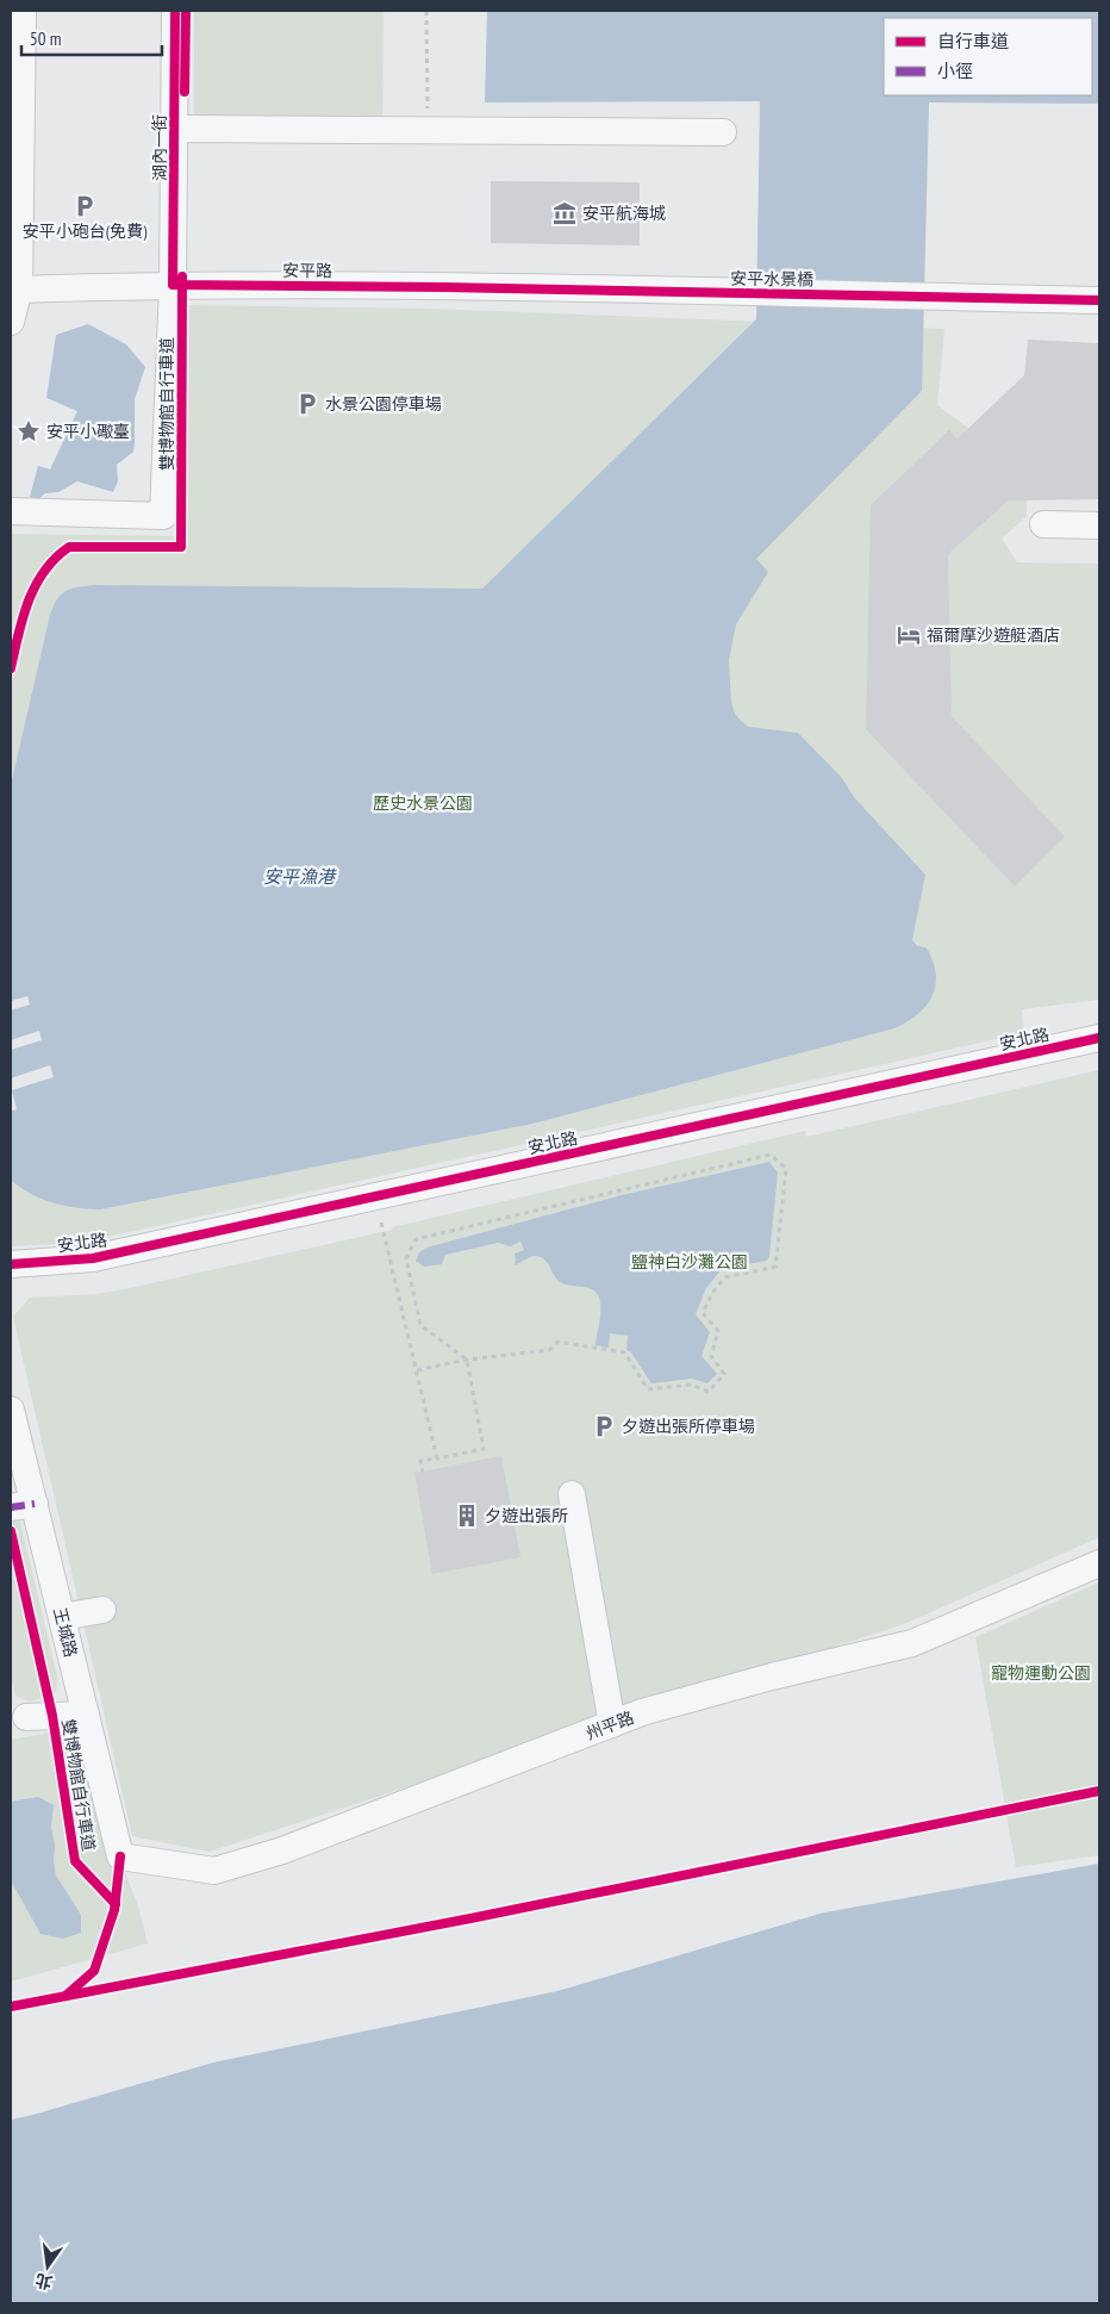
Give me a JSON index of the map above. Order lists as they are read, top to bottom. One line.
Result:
{"streets":{"street":["湖內一街","安平路","安平水景橋","安北路","王城路","州平路"],"cycle path":["雙博物館自行車道"]},"crossings":[["湖內一街","安平路"],["安平路","安平水景橋"],["王城路","州平路"]],"water":["安平漁港"],"parks":["歷史水景公園","鹽神白沙灘公園","寵物運動公園"],"places":{"parking":["安平小砲台(免費)","水景公園停車場","夕遊出張所停車場"],"museum":["安平航海城"],"place":["安平小礮臺"],"hotel":["福爾摩沙遊艇酒店"],"building":["夕遊出張所"]},"legend":["自行車道","小徑"],"scale_bar":"50 m","north":"bottom"}
